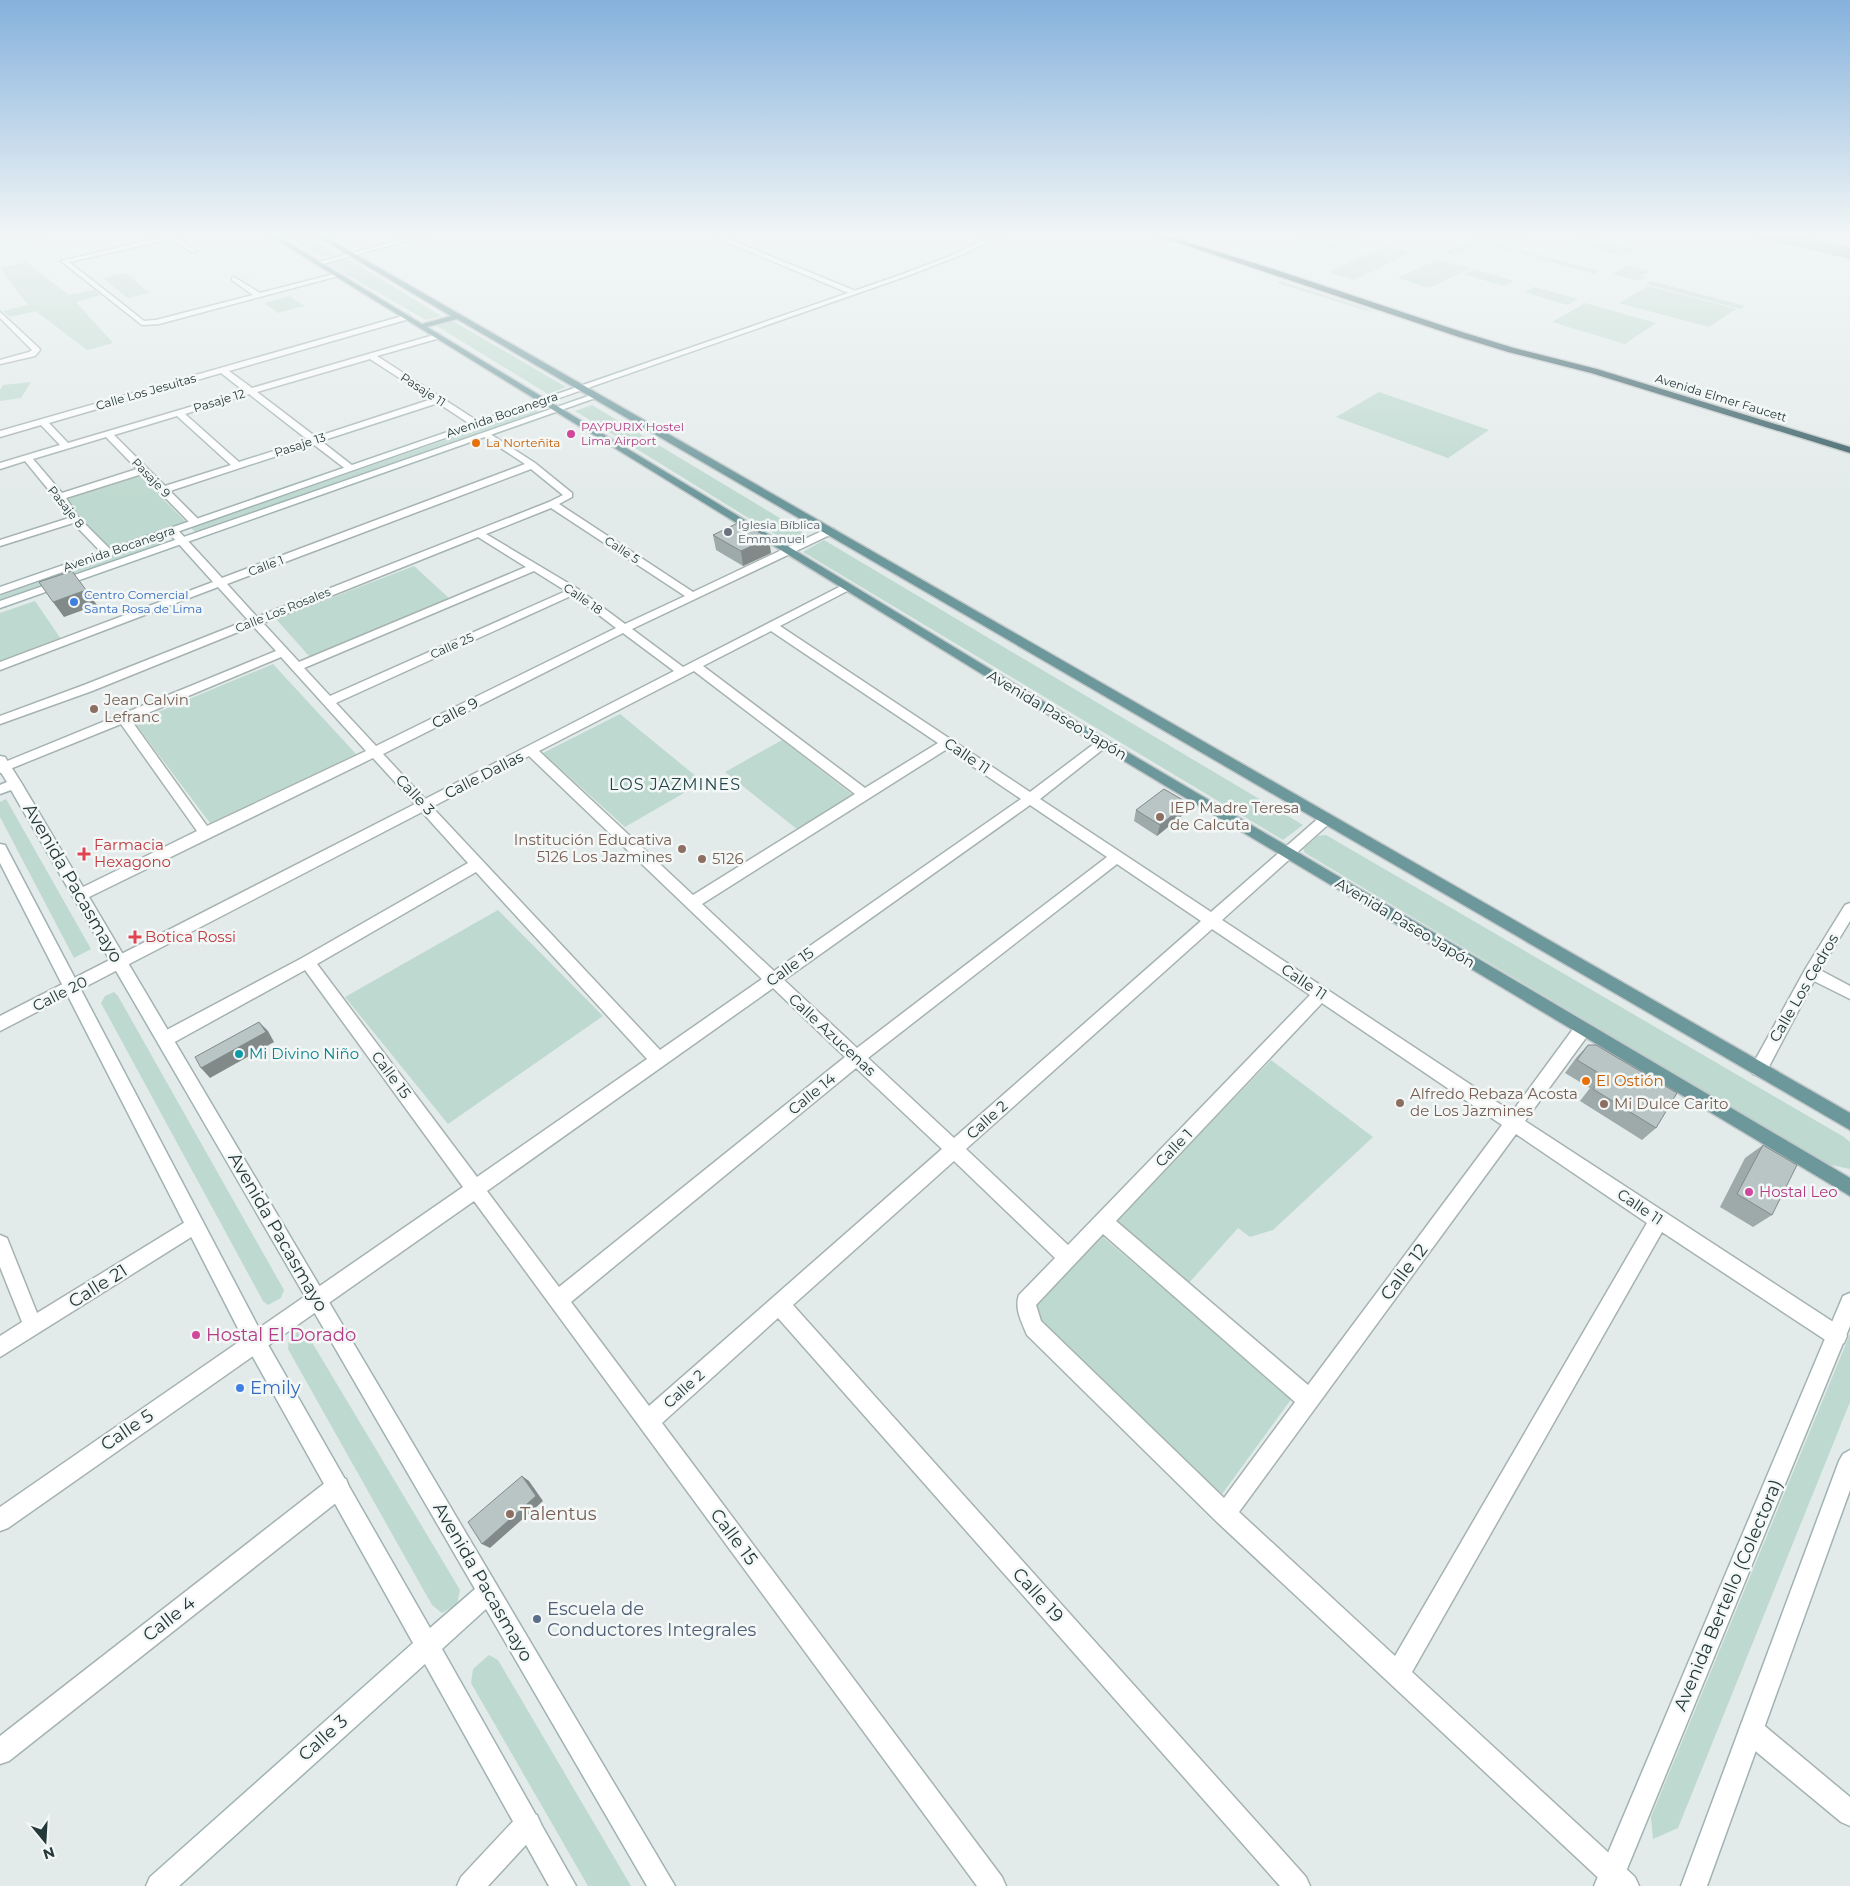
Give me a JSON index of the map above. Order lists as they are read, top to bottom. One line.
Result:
{"streets":{"highway":["Avenida Elmer Faucett"],"main road":["Avenida Paseo Japón"],"street":["Pasaje 11","Calle Los Jesuitas","Pasaje 12","Avenida Bocanegra","Pasaje 13","Pasaje 9","Pasaje 8","Calle 5","Calle 1","Calle 18","Calle Los Rosales","Calle 25","Calle 9","Calle 11","Calle Dallas","Calle 3","Avenida Pacasmayo","Calle 15","Calle Los Cedros","Calle 20","Calle Azucenas","Calle 14","Calle 2","Calle 12","Calle 21","Calle 19","Avenida Bertello (Colectora)","Calle 4"]},"crossings":[["Pasaje 11","Pasaje 12"],["Pasaje 11","Avenida Bocanegra"],["Pasaje 11","Pasaje 13"],["Pasaje 12","Pasaje 9"],["Pasaje 12","Pasaje 8"],["Pasaje 12","Avenida Paseo Japón"],["Avenida Bocanegra","Pasaje 9"],["Avenida Bocanegra","Pasaje 8"],["Avenida Bocanegra","Avenida Paseo Japón"],["Avenida Bocanegra","Calle 3"],["Pasaje 13","Pasaje 9"],["Calle 5","Calle Los Rosales"],["Calle 5","Calle 9"],["Calle 5","Calle 15"],["Calle 1","Calle Los Rosales"],["Calle 1","Calle 11"],["Calle 1","Calle 3"],["Calle 1","Calle Azucenas"],["Calle 1","Calle 12"],["Calle 18","Calle Los Rosales"],["Calle 18","Calle 25"],["Calle 18","Calle 9"],["Calle 18","Calle Dallas"],["Calle Los Rosales","Calle 3"],["Calle 25","Calle 3"],["Calle 9","Avenida Paseo Japón"],["Calle 9","Calle 3"],["Calle 9","Avenida Pacasmayo"],["Avenida Paseo Japón","Calle Dallas"],["Avenida Paseo Japón","Calle 15"],["Avenida Paseo Japón","Calle 2"],["Avenida Paseo Japón","Calle 12"],["Calle 11","Calle Dallas"],["Calle 11","Calle 15"],["Calle 11","Calle 14"],["Calle 11","Calle 2"],["Calle 11","Calle 12"],["Calle 11","Avenida Bertello (Colectora)"],["Calle Dallas","Calle 3"],["Calle Dallas","Avenida Pacasmayo"],["Calle Dallas","Calle 20"],["Calle Dallas","Calle Azucenas"],["Calle 3","Avenida Pacasmayo"],["Calle 3","Calle 15"],["Avenida Pacasmayo","Calle 15"],["Avenida Pacasmayo","Calle 20"],["Calle 15","Calle Azucenas"],["Calle 15","Calle 14"],["Calle 15","Calle 2"],["Calle Azucenas","Calle 14"],["Calle Azucenas","Calle 2"],["Calle 2","Calle 19"]],"districts":["LOS JAZMINES"],"places":{"other":["PAYPURIX Hostel Lima Airport","La Norteñita","Iglesia Bíblica Emmanuel","Centro Comercial Santa Rosa de Lima","Jean Calvin Lefranc","IEP Madre Teresa de Calcuta","Institución Educativa 5126 Los Jazmines","5126","Mi Divino Niño","El Ostión","Alfredo Rebaza Acosta de Los Jazmines","Mi Dulce Carito","Hostal Leo","Hostal El Dorado","Emily","Talentus","Escuela de Conductores Integrales"],"health":["Farmacia Hexagono","Botica Rossi"]},"north":"bottom"}
